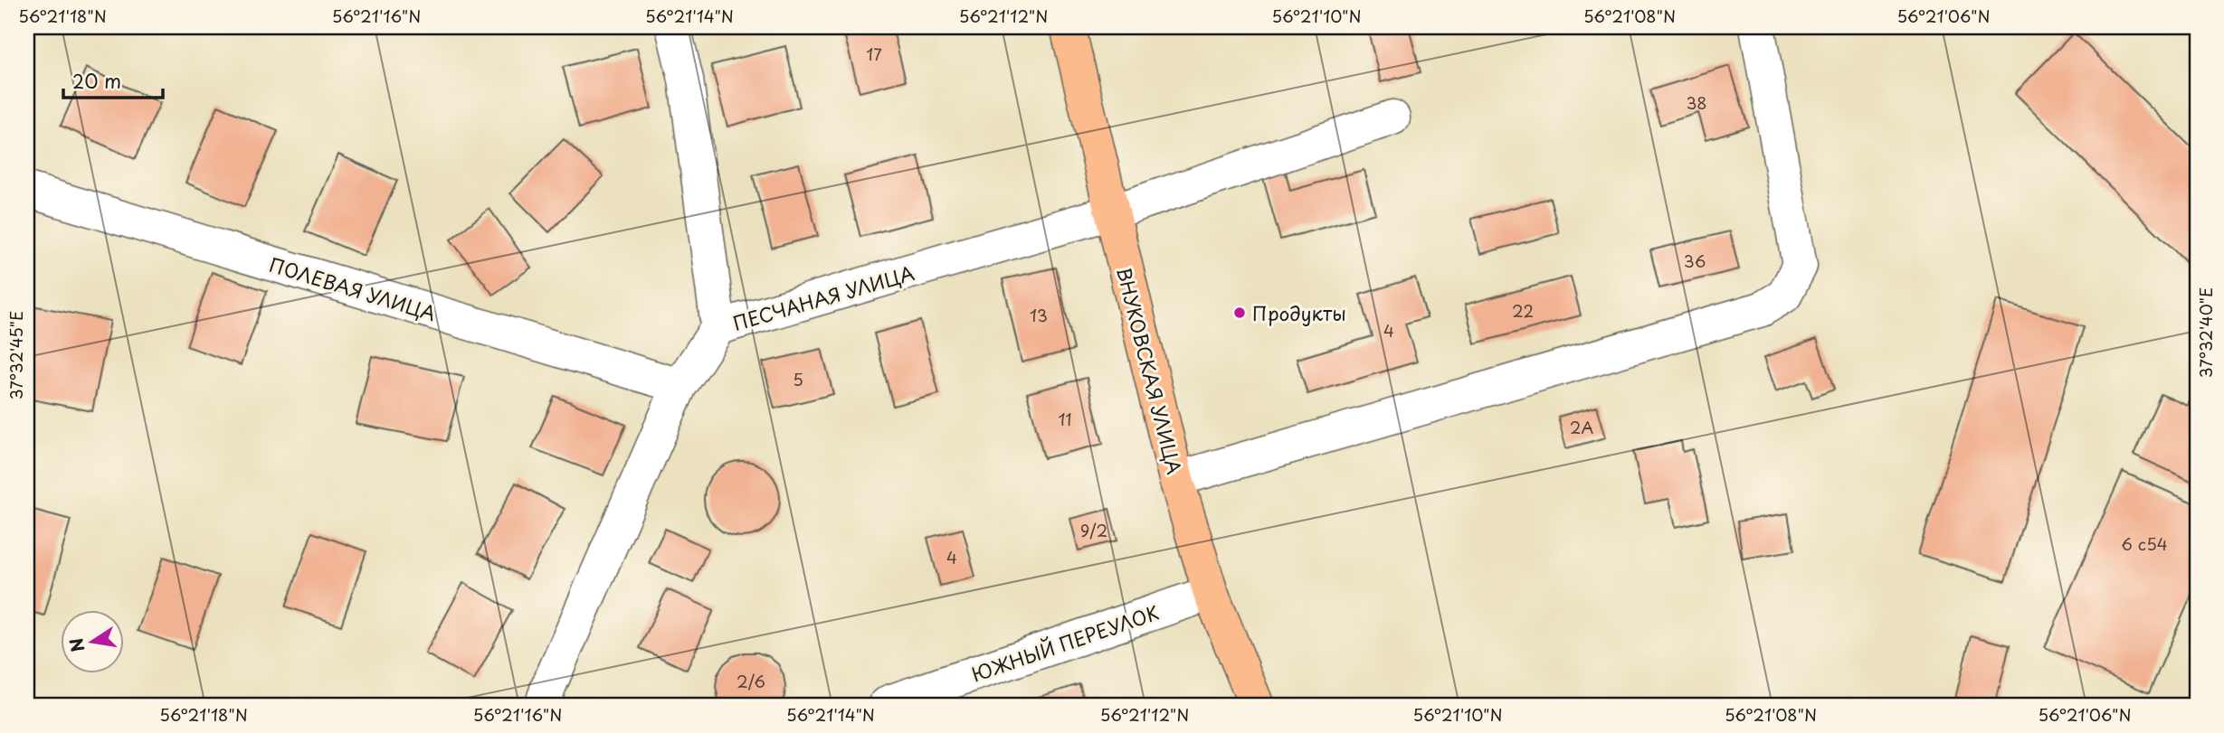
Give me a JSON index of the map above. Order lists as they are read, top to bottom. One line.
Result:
{"streets":{"main road":["ВНУКОВСКАЯ УЛИЦА"],"street":["ПОЛЕВАЯ УЛИЦА","ПЕСЧАНАЯ УЛИЦА","ЮЖНЫЙ ПЕРЕУЛОК"]},"crossings":[["ПОЛЕВАЯ УЛИЦА","ПЕСЧАНАЯ УЛИЦА"],["ПЕСЧАНАЯ УЛИЦА","ВНУКОВСКАЯ УЛИЦА"],["ВНУКОВСКАЯ УЛИЦА","ЮЖНЫЙ ПЕРЕУЛОК"]],"places":["Продукты"],"house_numbers":["17","38","36","22","13","4","5","11","2А","9/2","6 с54","4","2/6"],"scale_bar":"20 m","north":"left","coordinates":["56°21'18\"N","56°21'16\"N","56°21'14\"N","56°21'12\"N","56°21'10\"N","56°21'08\"N","56°21'06\"N","37°32'40\"E","37°32'45\"E"]}
